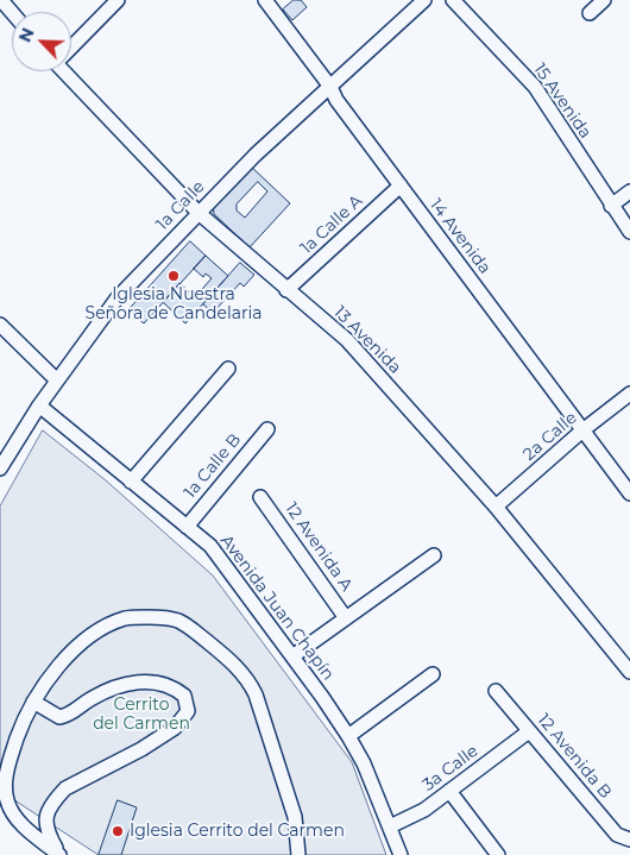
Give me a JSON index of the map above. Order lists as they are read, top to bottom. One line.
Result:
{"streets":{"street":["15 Avenida","1a Calle","1a Calle A","14 Avenida","13 Avenida","2a Calle","1a Calle B","12 Avenida A","Avenida Juan Chapín","12 Avenida B","3a Calle"]},"crossings":[["1a Calle","14 Avenida"],["1a Calle","13 Avenida"],["1a Calle","Avenida Juan Chapín"],["1a Calle A","14 Avenida"],["1a Calle A","13 Avenida"],["14 Avenida","2a Calle"],["13 Avenida","2a Calle"],["1a Calle B","Avenida Juan Chapín"],["Avenida Juan Chapín","3a Calle"],["12 Avenida B","3a Calle"]],"parks":["Cerrito del Carmen"],"places":["Iglesia Nuestra Señora de Candelaria","Iglesia Cerrito del Carmen"],"north":"top left"}
